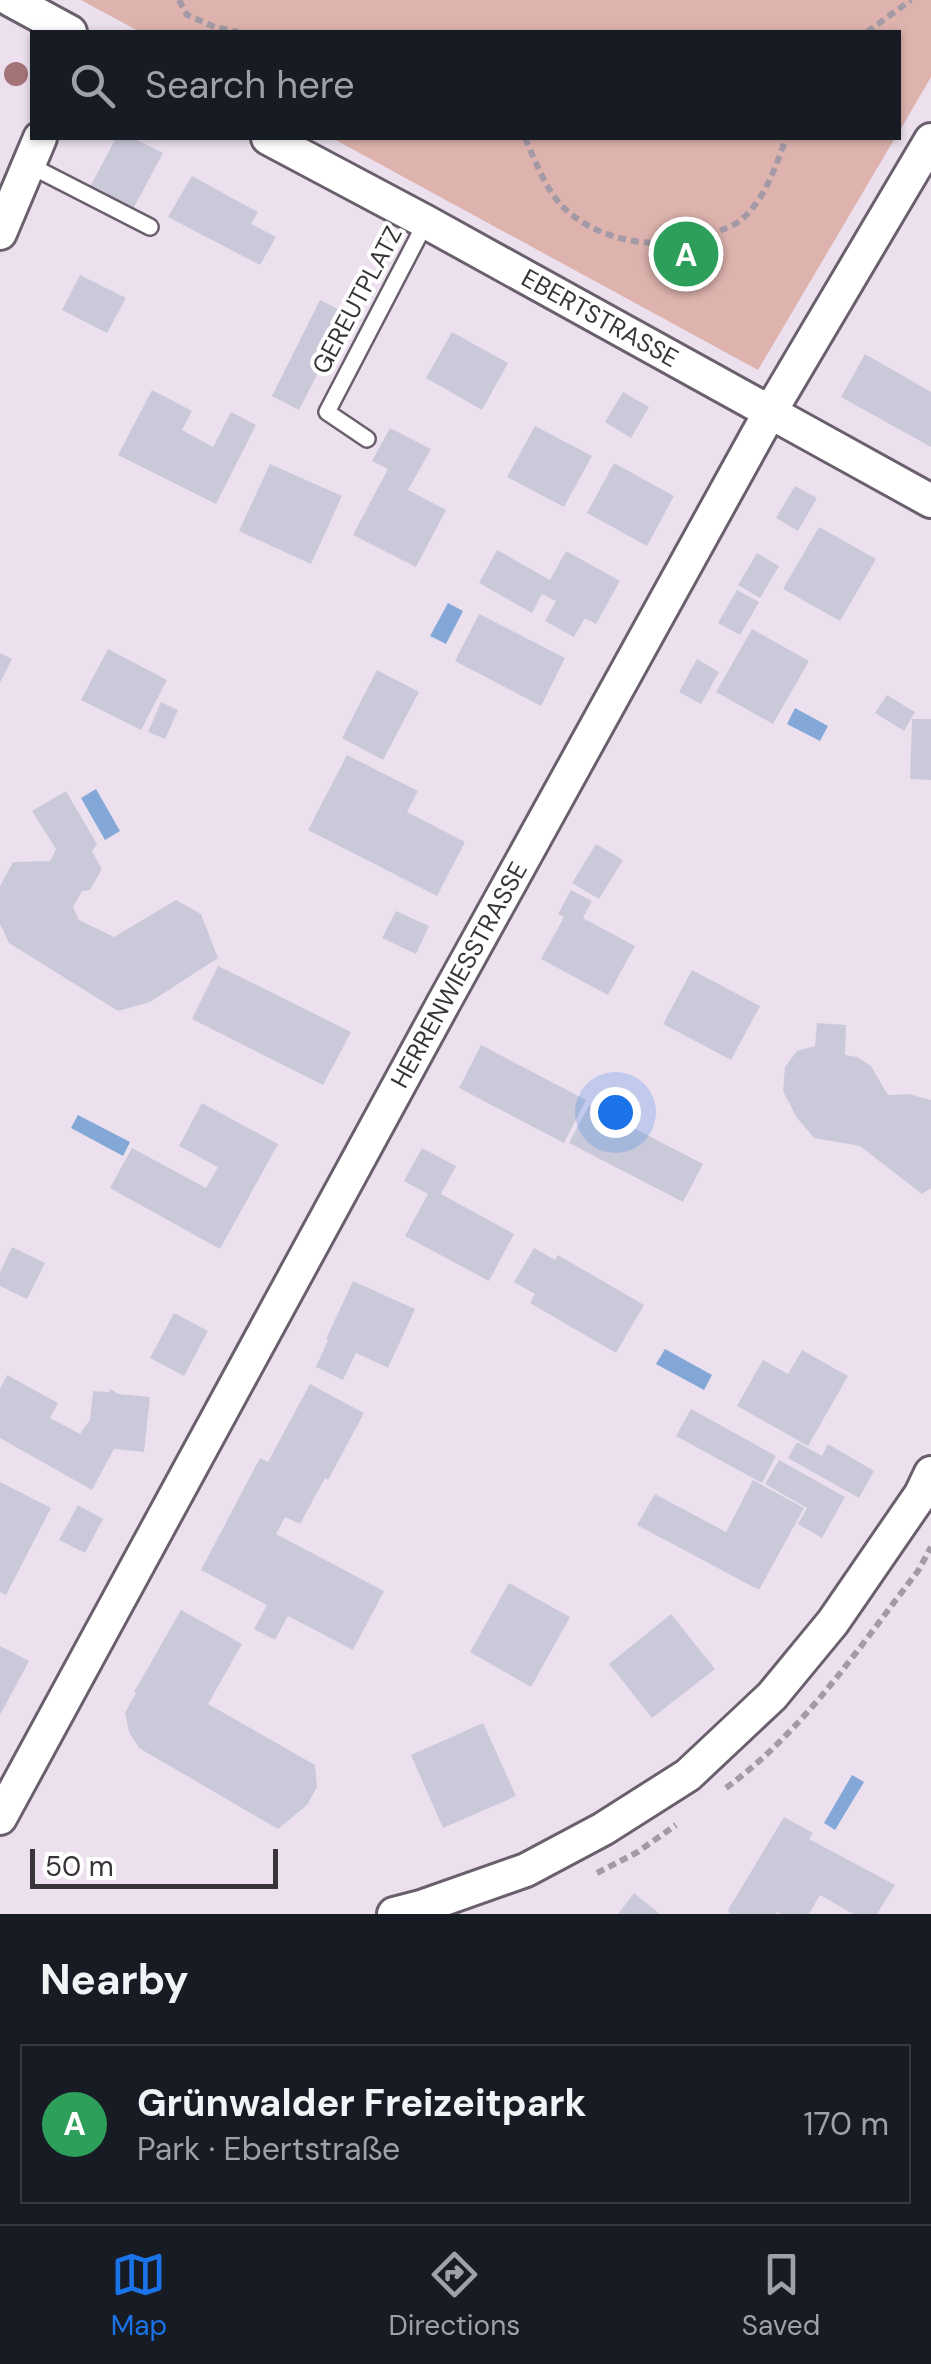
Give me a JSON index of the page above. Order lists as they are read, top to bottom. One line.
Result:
{"streets":{"street":["EBERTSTRASSE","HERRENWIESSTRASSE"],"lane":["GEREUTPLATZ"]},"crossings":[["GEREUTPLATZ","EBERTSTRASSE"],["EBERTSTRASSE","HERRENWIESSTRASSE"]],"scale_bar":"50 m","page":{"search":"Search here","pins":"A","scale":"50 m","heading":"Nearby","list":[{"mark":"A","name":"Grünwalder Freizeitpark","note":"Park · Ebertstraße","value":"170 m"}],"nav":["Map","Directions","Saved"]}}
